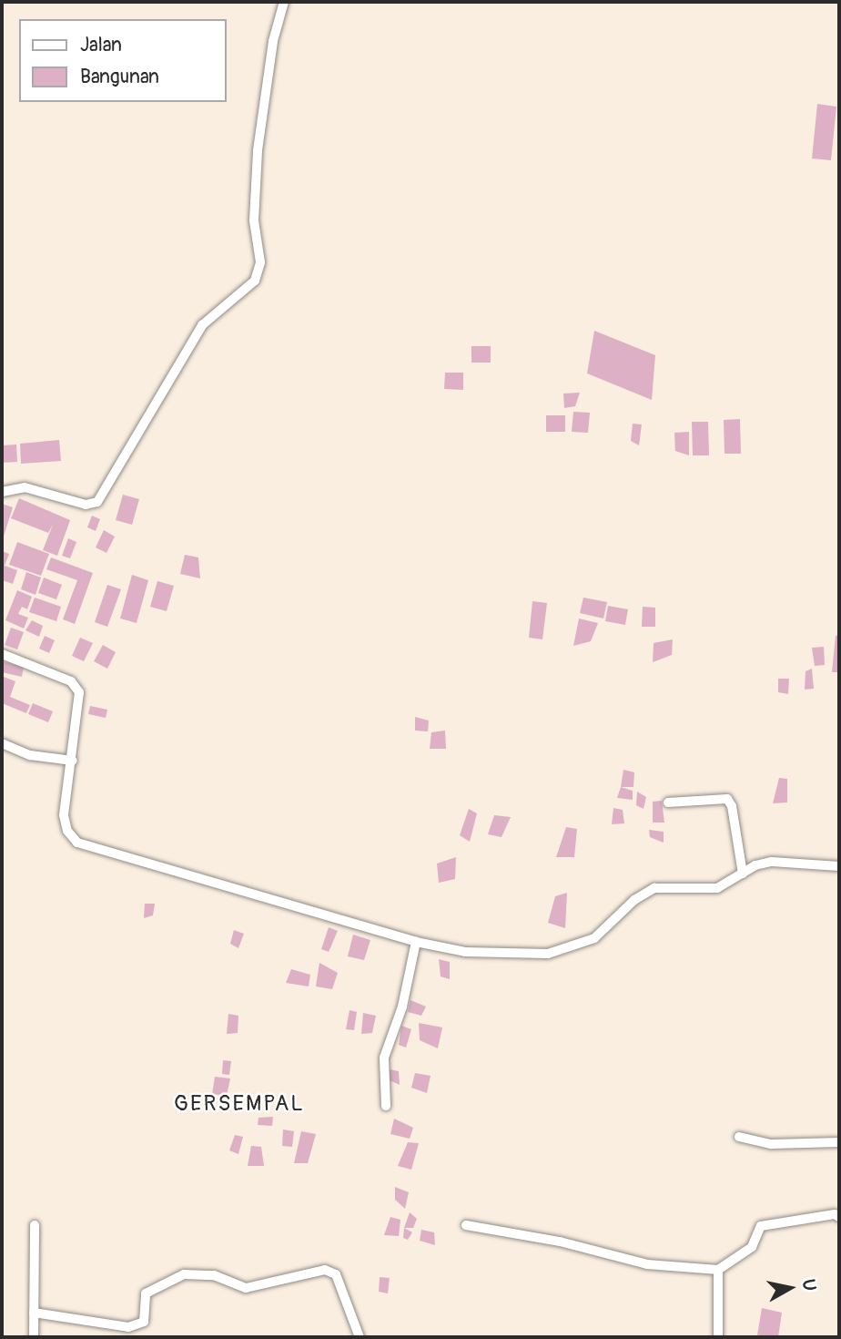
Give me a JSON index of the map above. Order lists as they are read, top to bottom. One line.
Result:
{"districts":["GERSEMPAL"],"legend":["Jalan","Bangunan"],"north":"right"}
